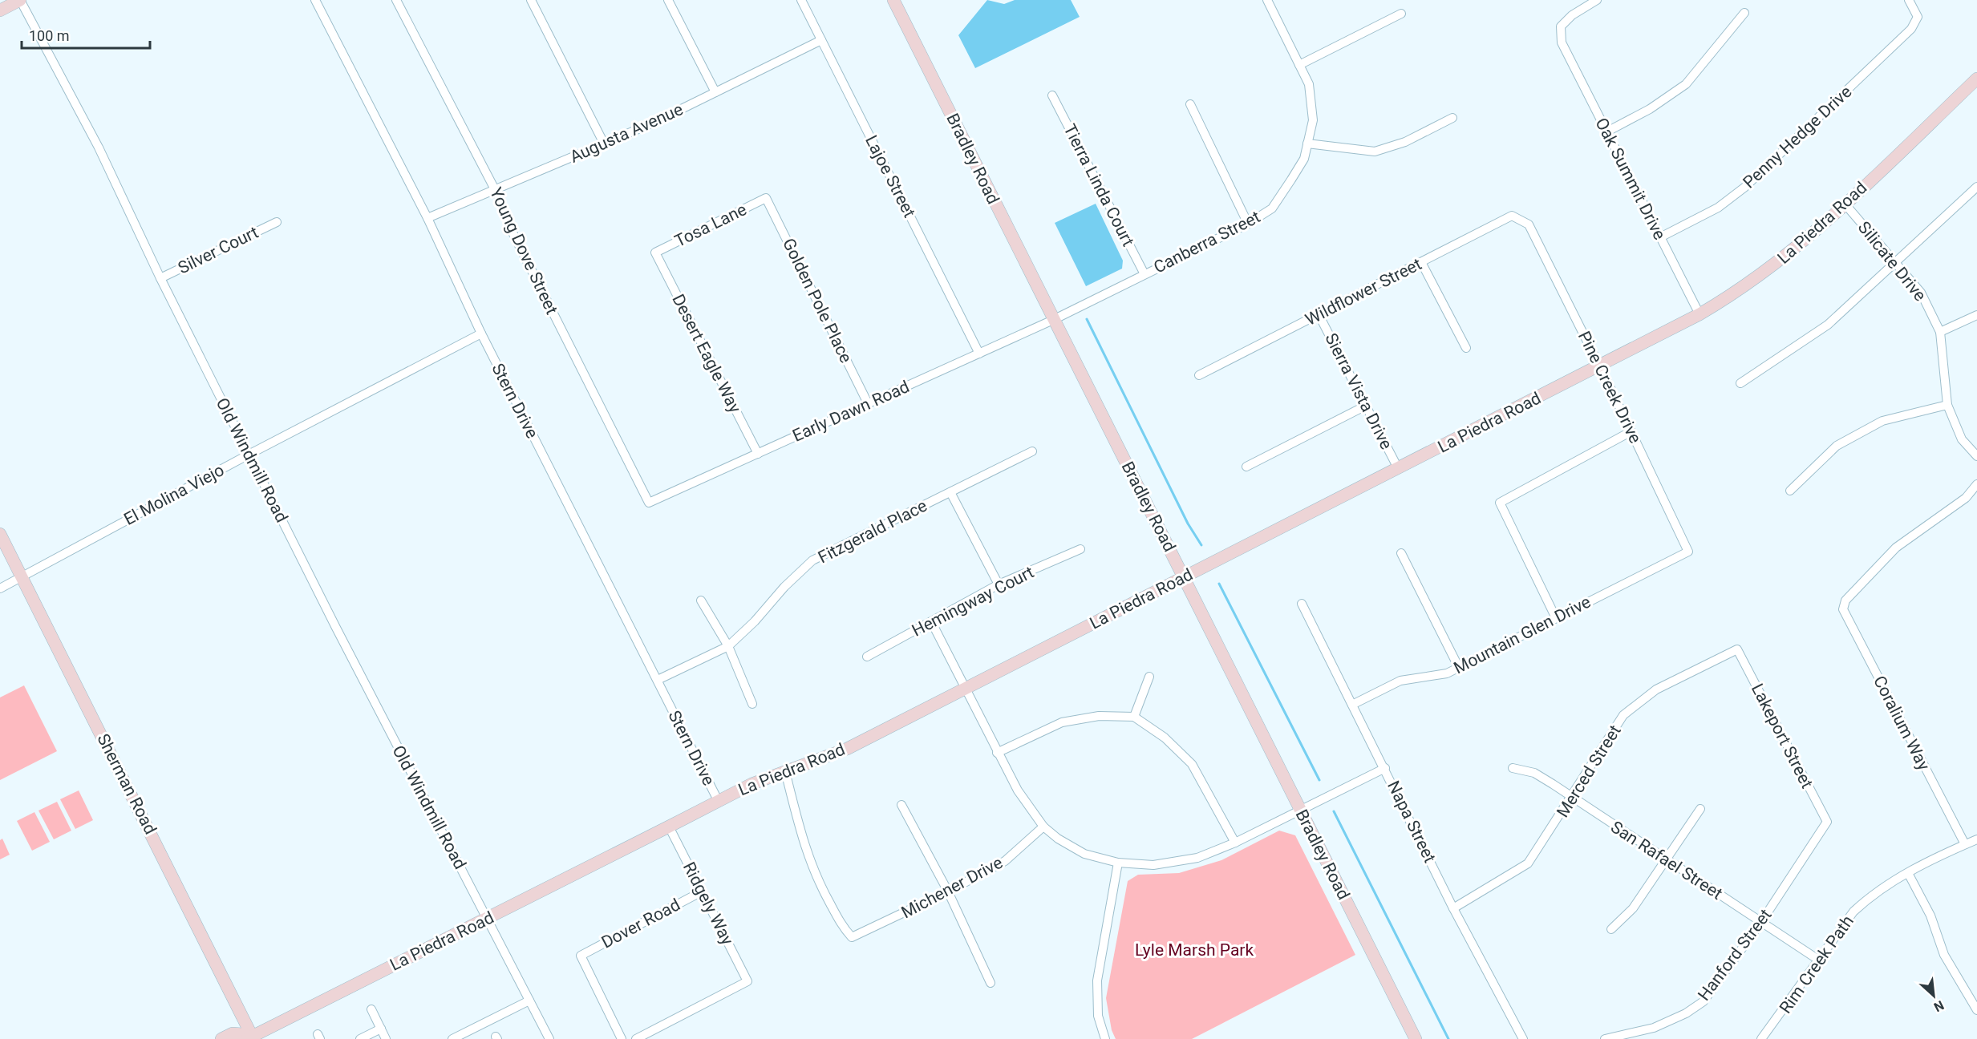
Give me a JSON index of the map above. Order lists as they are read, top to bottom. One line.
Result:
{"streets":{"street":["Augusta Avenue","Penny Hedge Drive","Bradley Road","Lajoe Street","Oak Summit Drive","Tierra Linda Court","La Piedra Road","Tosa Lane","Canberra Street","Silver Court","Young Dove Street","Silicate Drive","Wildflower Street","Golden Pole Place","Desert Eagle Way","Pine Creek Drive","Sierra Vista Drive","Stern Drive","Early Dawn Road","Old Windmill Road","El Molina Viejo","Fitzgerald Place","Hemingway Court","Mountain Glen Drive","Coralium Way","Lakeport Street","Merced Street","Sherman Road","Napa Street","San Rafael Street","Michener Drive","Ridgely Way","Dover Road","Hanford Street","Rim Creek Path"]},"crossings":[["Augusta Avenue","Lajoe Street"],["Augusta Avenue","Young Dove Street"],["Augusta Avenue","Stern Drive"],["Penny Hedge Drive","Oak Summit Drive"],["Bradley Road","La Piedra Road"],["Bradley Road","Canberra Street"],["Bradley Road","Early Dawn Road"],["Lajoe Street","Early Dawn Road"],["Oak Summit Drive","La Piedra Road"],["Tierra Linda Court","Canberra Street"],["La Piedra Road","Silicate Drive"],["La Piedra Road","Pine Creek Drive"],["La Piedra Road","Sierra Vista Drive"],["La Piedra Road","Stern Drive"],["La Piedra Road","Old Windmill Road"],["La Piedra Road","Sherman Road"],["La Piedra Road","Michener Drive"],["La Piedra Road","Ridgely Way"],["Tosa Lane","Golden Pole Place"],["Tosa Lane","Desert Eagle Way"],["Canberra Street","Early Dawn Road"],["Silver Court","Old Windmill Road"],["Young Dove Street","Early Dawn Road"],["Wildflower Street","Pine Creek Drive"],["Wildflower Street","Sierra Vista Drive"],["Golden Pole Place","Early Dawn Road"],["Desert Eagle Way","Early Dawn Road"],["Pine Creek Drive","Mountain Glen Drive"],["Stern Drive","El Molina Viejo"],["Stern Drive","Fitzgerald Place"],["Old Windmill Road","El Molina Viejo"],["El Molina Viejo","Sherman Road"],["Mountain Glen Drive","Napa Street"],["Coralium Way","Rim Creek Path"],["Lakeport Street","Merced Street"],["Lakeport Street","Hanford Street"],["Merced Street","Napa Street"],["Merced Street","San Rafael Street"],["San Rafael Street","Hanford Street"],["San Rafael Street","Rim Creek Path"],["Ridgely Way","Dover Road"]],"parks":["Lyle Marsh Park"],"scale_bar":"100 m","north":"bottom right"}
